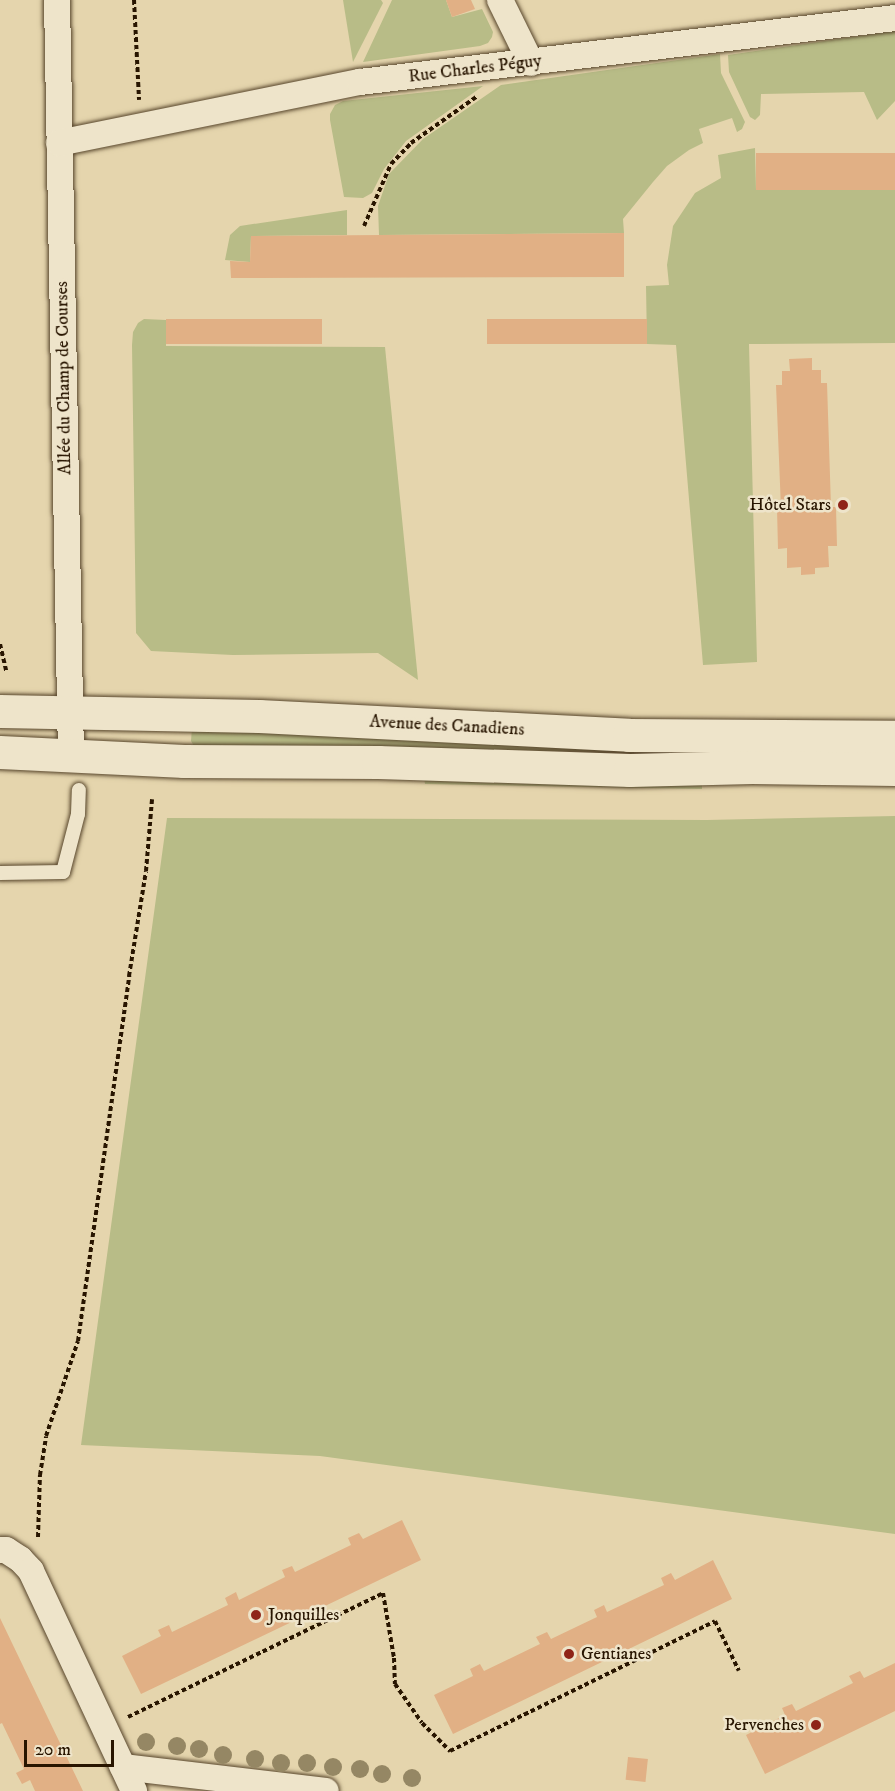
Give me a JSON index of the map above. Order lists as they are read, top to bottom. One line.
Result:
{"streets":{"main road":["Avenue des Canadiens"],"street":["Rue Charles Péguy","Allée du Champ de Courses"]},"crossings":[["Rue Charles Péguy","Allée du Champ de Courses"],["Allée du Champ de Courses","Avenue des Canadiens"]],"places":["Hôtel Stars","Jonquilles","Gentianes","Pervenches"],"scale_bar":"20 m"}
